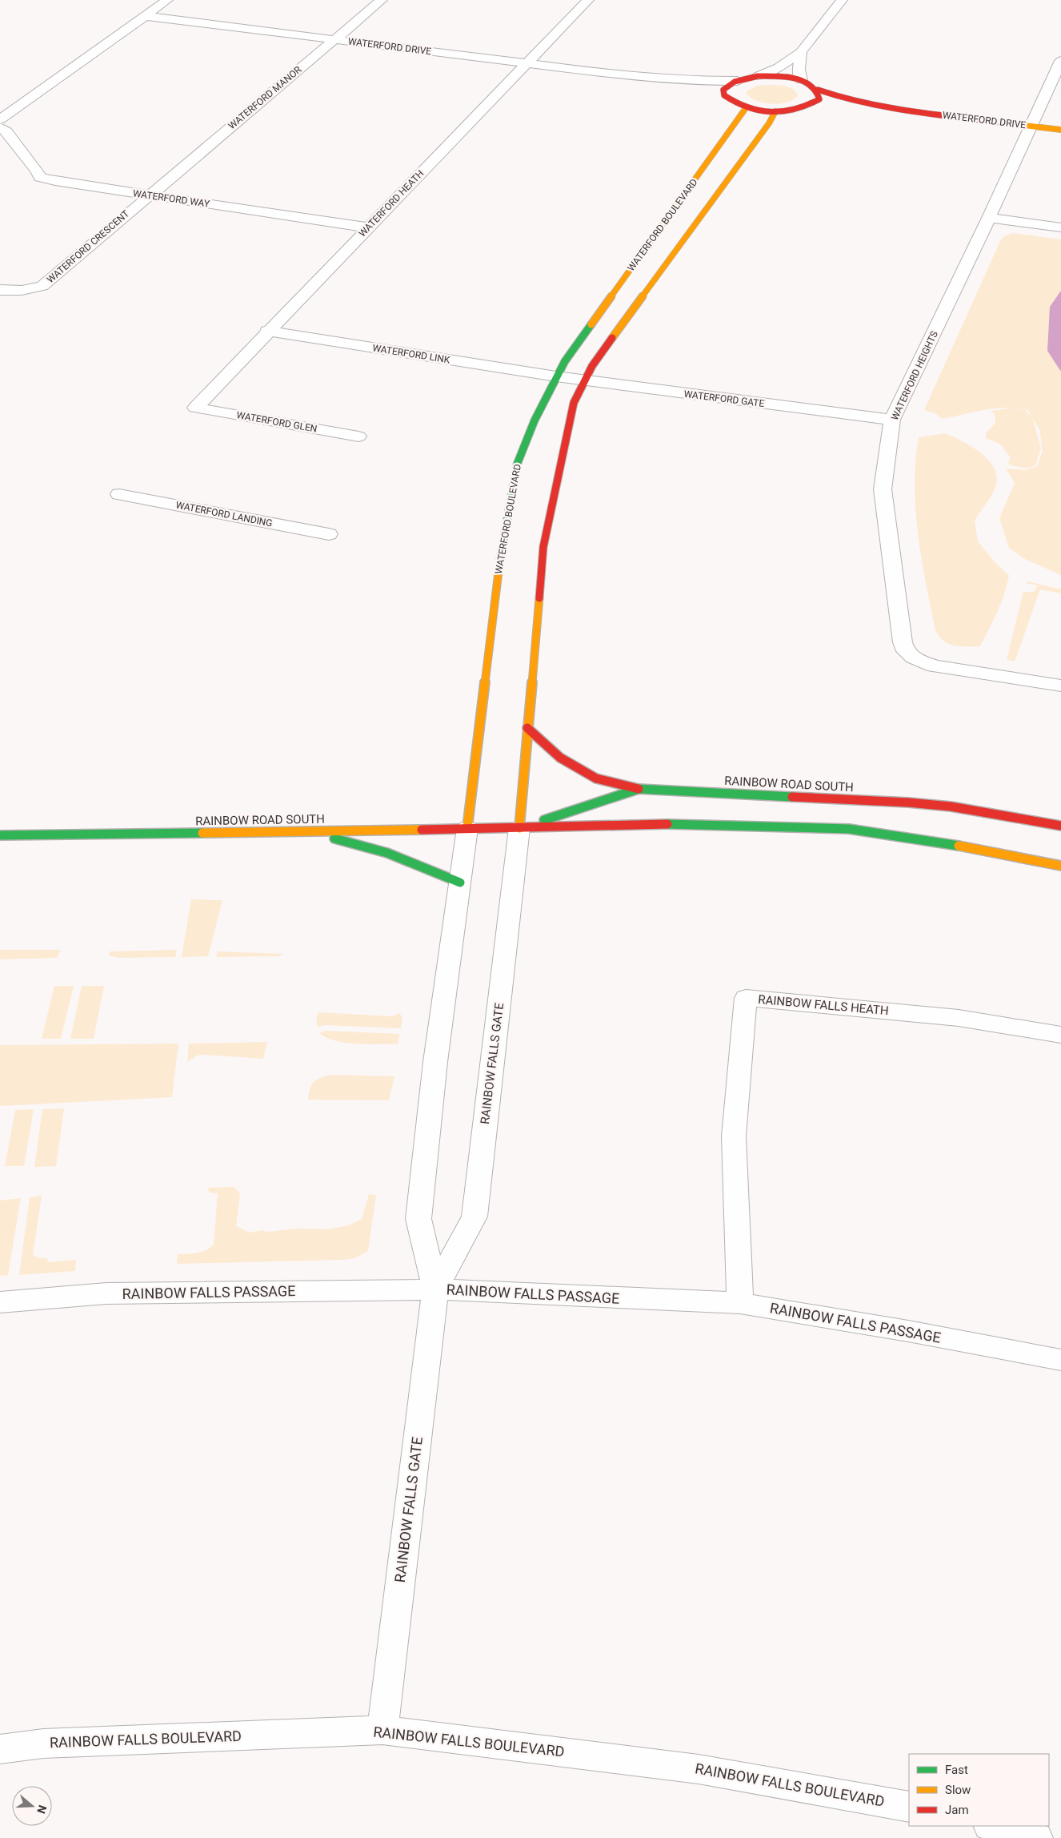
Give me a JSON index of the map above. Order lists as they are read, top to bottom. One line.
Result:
{"streets":{"street":["WATERFORD DRIVE","WATERFORD MANOR","WATERFORD WAY","WATERFORD HEATH","WATERFORD BOULEVARD","WATERFORD CRESCENT","WATERFORD LINK","WATERFORD HEIGHTS","WATERFORD GATE","WATERFORD GLEN","WATERFORD LANDING","RAINBOW ROAD SOUTH","RAINBOW FALLS HEATH","RAINBOW FALLS GATE","RAINBOW FALLS PASSAGE","RAINBOW FALLS BOULEVARD"]},"crossings":[["WATERFORD DRIVE","WATERFORD MANOR"],["WATERFORD DRIVE","WATERFORD HEATH"],["WATERFORD DRIVE","WATERFORD HEIGHTS"],["WATERFORD MANOR","WATERFORD WAY"],["WATERFORD MANOR","WATERFORD CRESCENT"],["WATERFORD WAY","WATERFORD HEATH"],["WATERFORD WAY","WATERFORD CRESCENT"],["WATERFORD HEATH","WATERFORD LINK"],["WATERFORD HEATH","WATERFORD GLEN"],["WATERFORD BOULEVARD","WATERFORD LINK"],["WATERFORD BOULEVARD","WATERFORD GATE"],["WATERFORD BOULEVARD","RAINBOW ROAD SOUTH"],["WATERFORD BOULEVARD","RAINBOW FALLS GATE"],["WATERFORD LINK","WATERFORD GATE"],["WATERFORD HEIGHTS","WATERFORD GATE"],["RAINBOW ROAD SOUTH","RAINBOW FALLS GATE"],["RAINBOW FALLS HEATH","RAINBOW FALLS PASSAGE"],["RAINBOW FALLS GATE","RAINBOW FALLS PASSAGE"],["RAINBOW FALLS GATE","RAINBOW FALLS BOULEVARD"]],"legend":["Fast","Slow","Jam"],"north":"right"}
